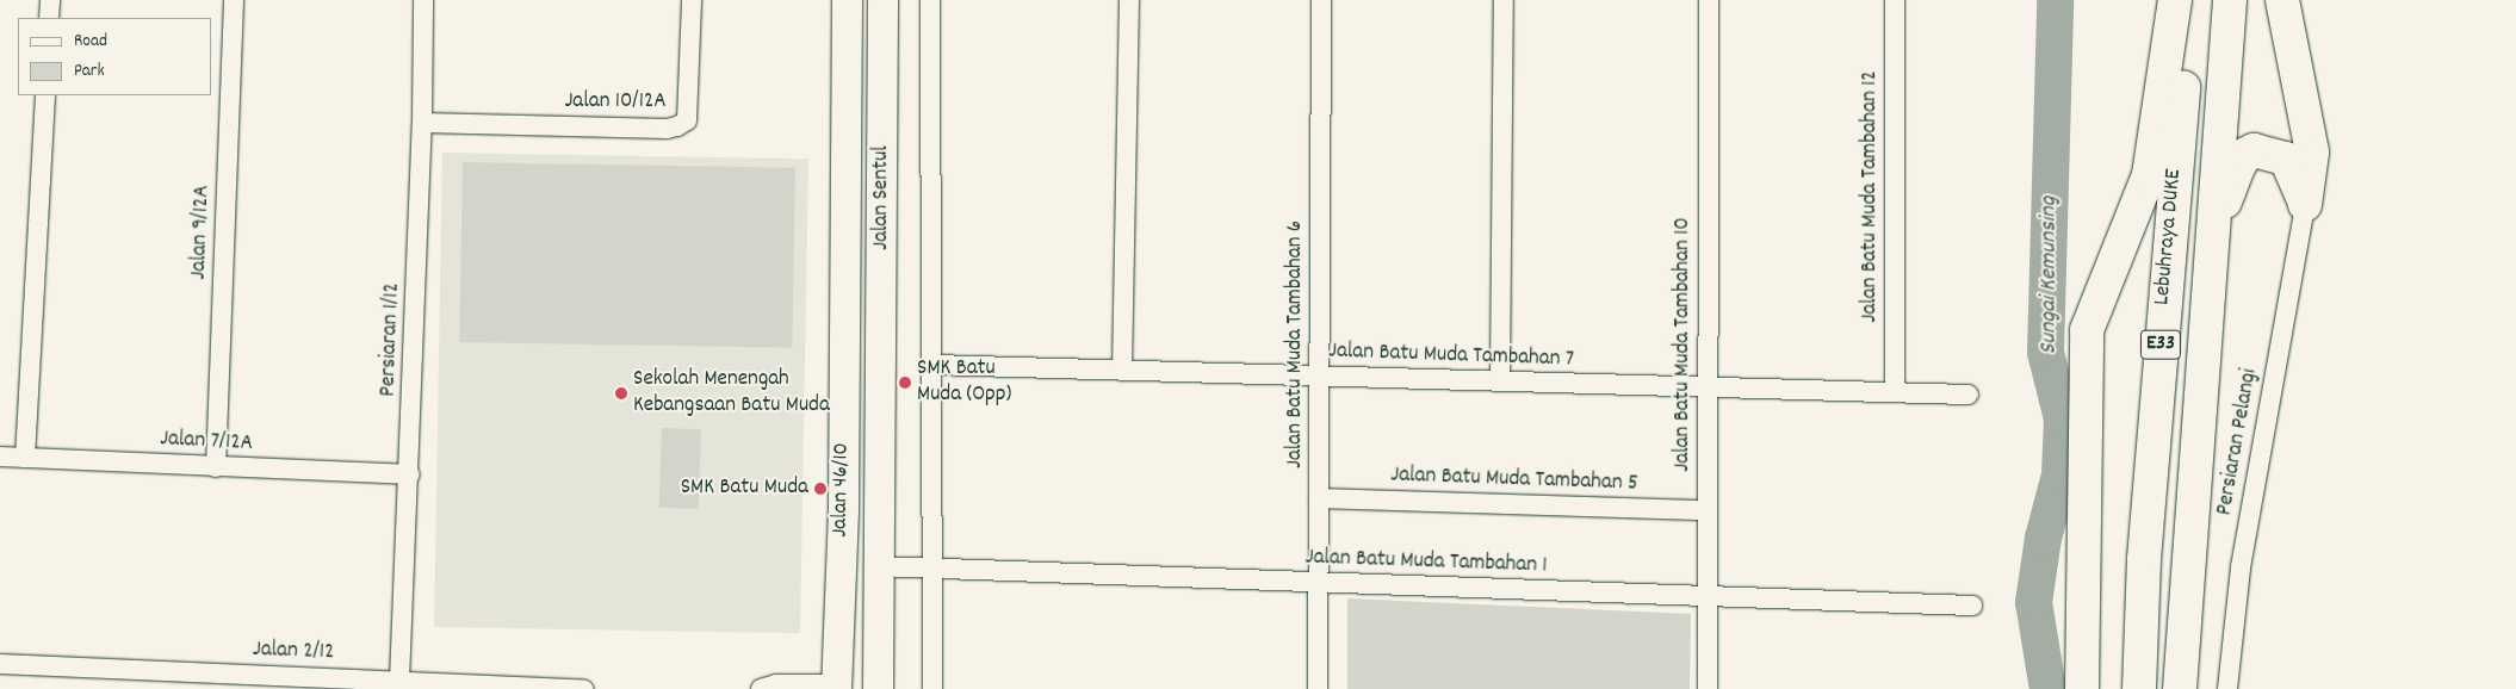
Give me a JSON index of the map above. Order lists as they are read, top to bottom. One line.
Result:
{"streets":{"highway":["Lebuhraya DUKE","E33"],"main road":["Jalan Sentul","Jalan 46/10"],"street":["Jalan 10/12A","Jalan Batu Muda Tambahan 12","Jalan 9/12A","Persiaran 1/12","Jalan Batu Muda Tambahan 6","Jalan Batu Muda Tambahan 10","Jalan Batu Muda Tambahan 7","Jalan 7/12A","Persiaran Pelangi","Jalan Batu Muda Tambahan 5","Jalan Batu Muda Tambahan 1","Jalan 2/12"]},"crossings":[["Jalan 10/12A","Persiaran 1/12"],["Jalan Batu Muda Tambahan 12","Jalan Batu Muda Tambahan 7"],["Jalan Sentul","Jalan 46/10"],["Jalan 9/12A","Jalan 7/12A"],["Persiaran 1/12","Jalan 7/12A"],["Persiaran 1/12","Jalan 2/12"],["Jalan Batu Muda Tambahan 6","Jalan Batu Muda Tambahan 7"],["Jalan Batu Muda Tambahan 6","Jalan Batu Muda Tambahan 5"],["Jalan Batu Muda Tambahan 6","Jalan Batu Muda Tambahan 1"],["Jalan Batu Muda Tambahan 10","Jalan Batu Muda Tambahan 7"],["Jalan Batu Muda Tambahan 10","Jalan Batu Muda Tambahan 5"],["Jalan Batu Muda Tambahan 10","Jalan Batu Muda Tambahan 1"],["Jalan 46/10","Jalan Batu Muda Tambahan 1"]],"water":["Sungai Kemunsing"],"places":["SMK Batu Muda (Opp)","Sekolah Menengah Kebangsaan Batu Muda","SMK Batu Muda"],"legend":["Road","Park"]}
